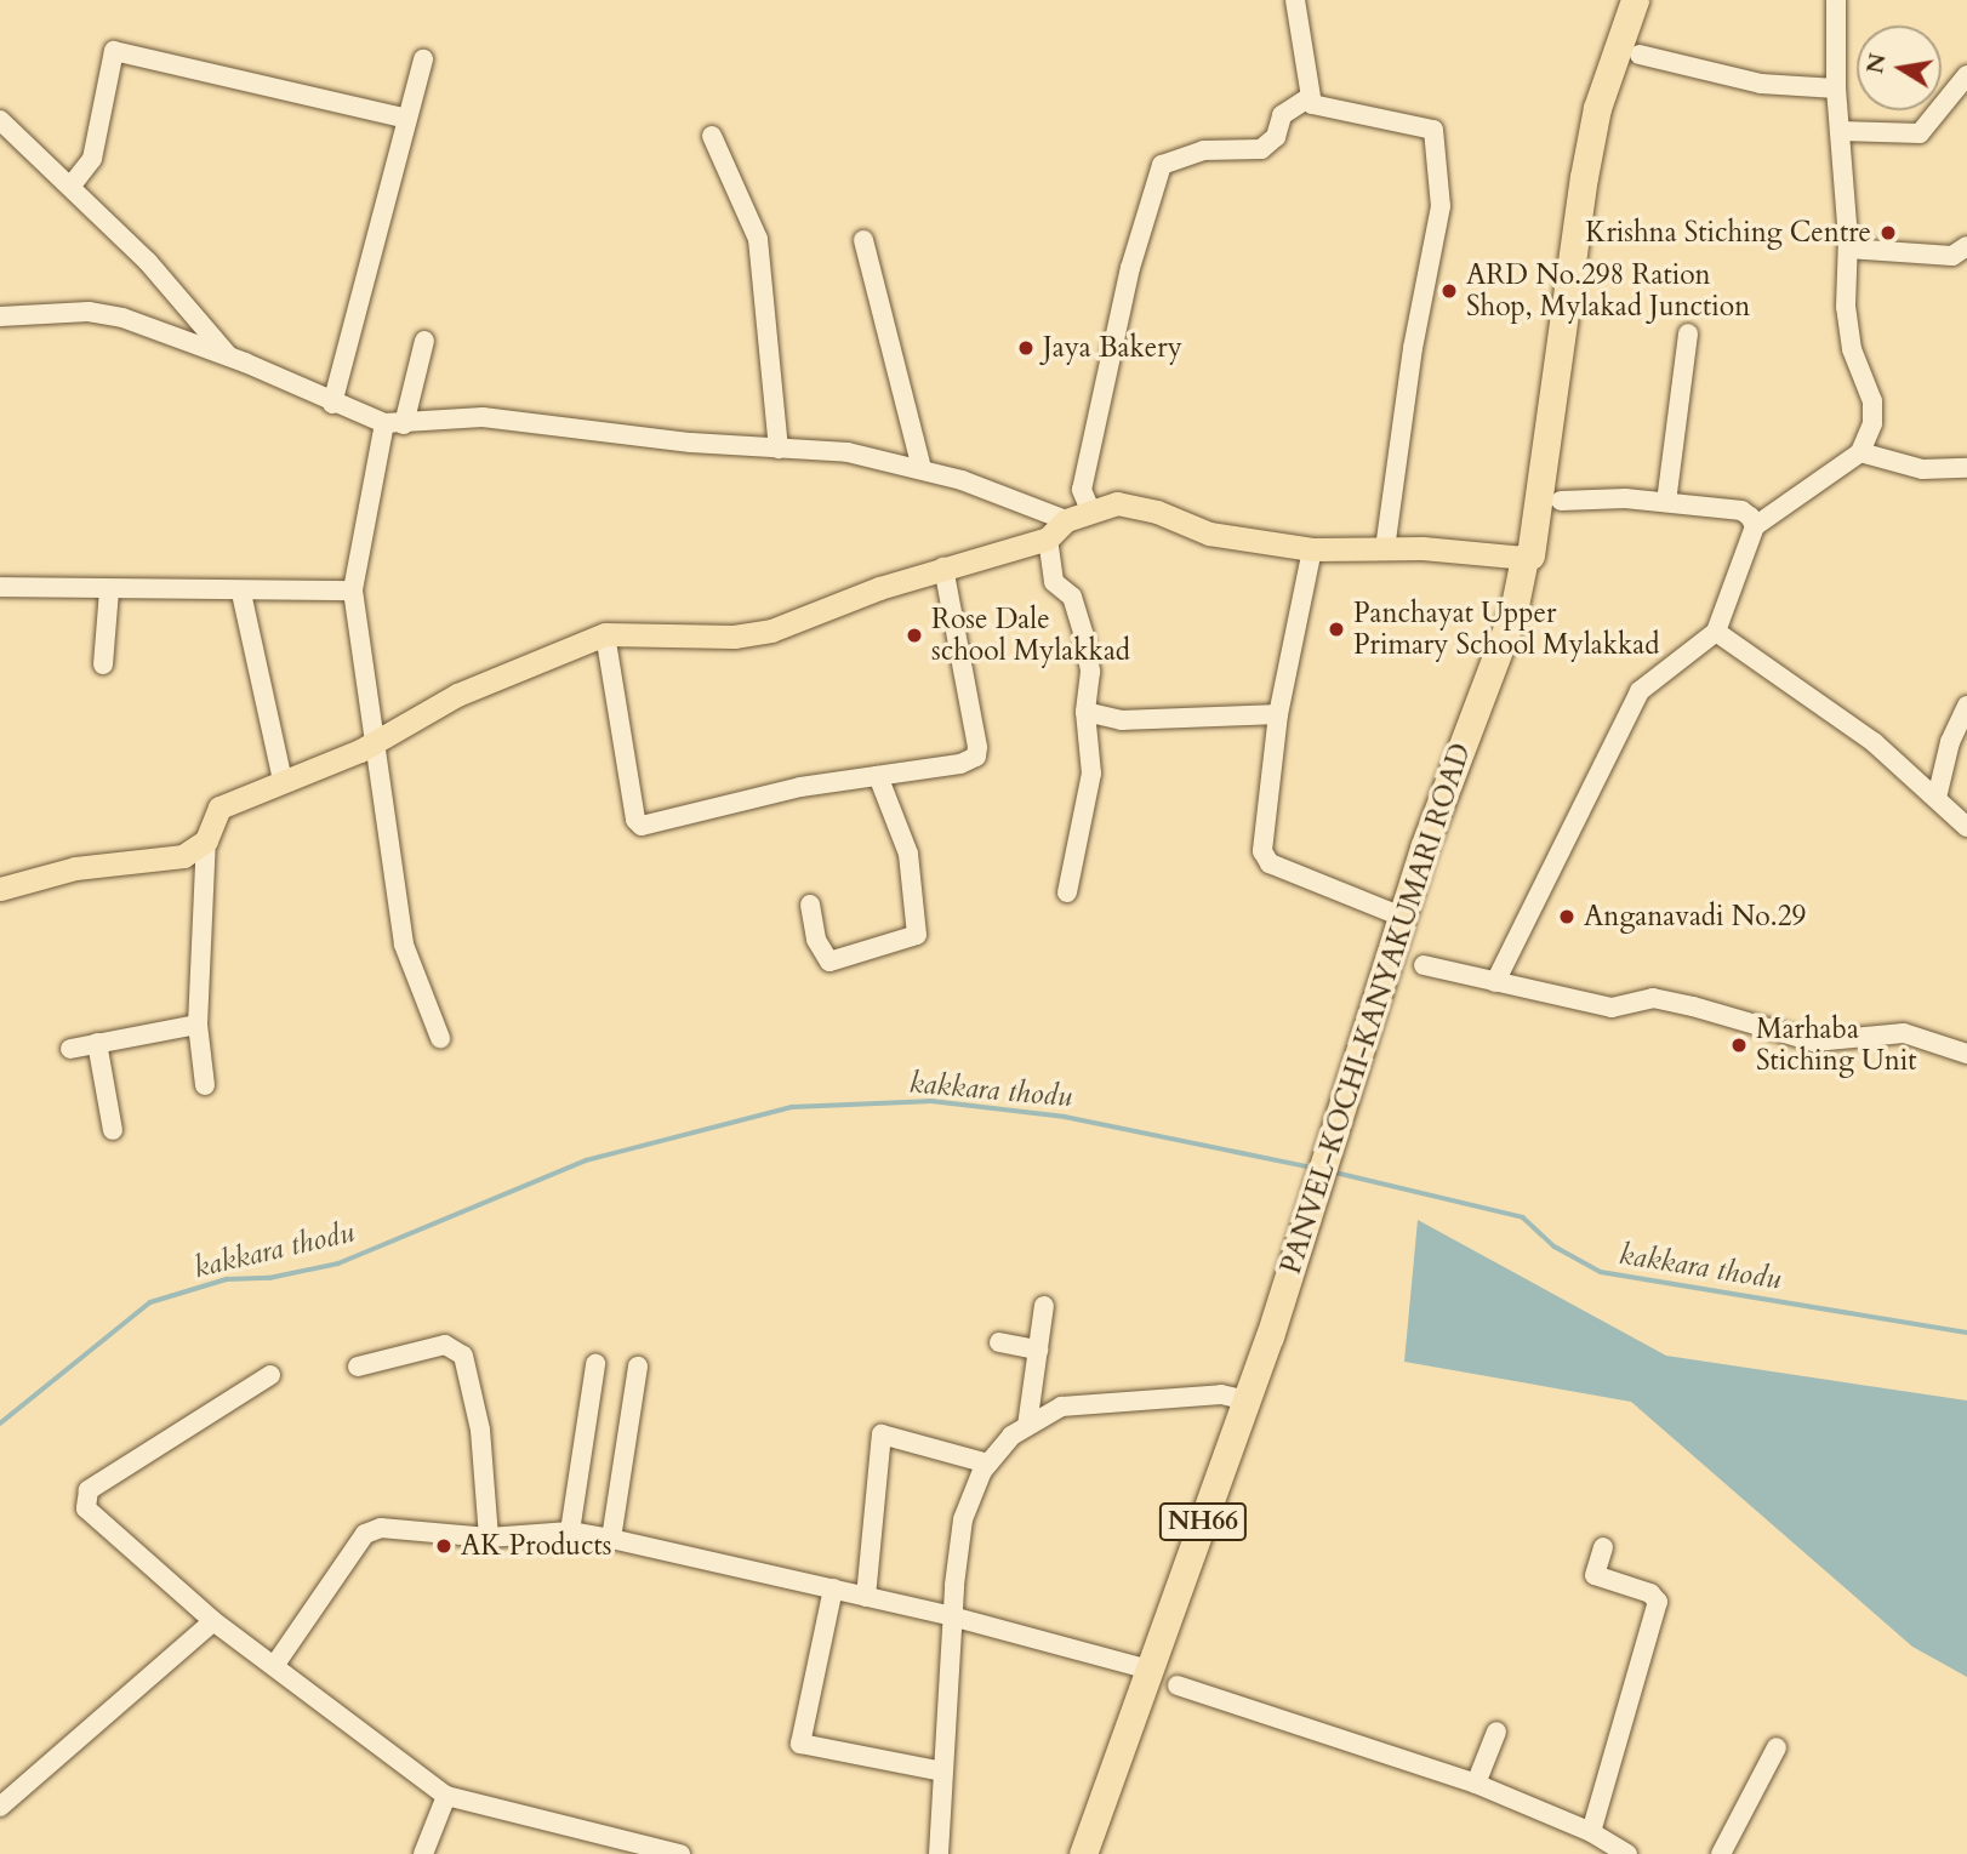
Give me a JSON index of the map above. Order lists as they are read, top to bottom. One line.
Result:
{"streets":{"highway":["PANVEL-KOCHI-KANYAKUMARI ROAD","NH66"]},"water":["kakkara thodu"],"places":["Krishna Stiching Centre","ARD No.298 Ration Shop, Mylakad Junction","Jaya Bakery","Panchayat Upper Primary School Mylakkad","Rose Dale school Mylakkad","Anganavadi No.29","Marhaba Stiching Unit","AK Products"],"north":"left"}
